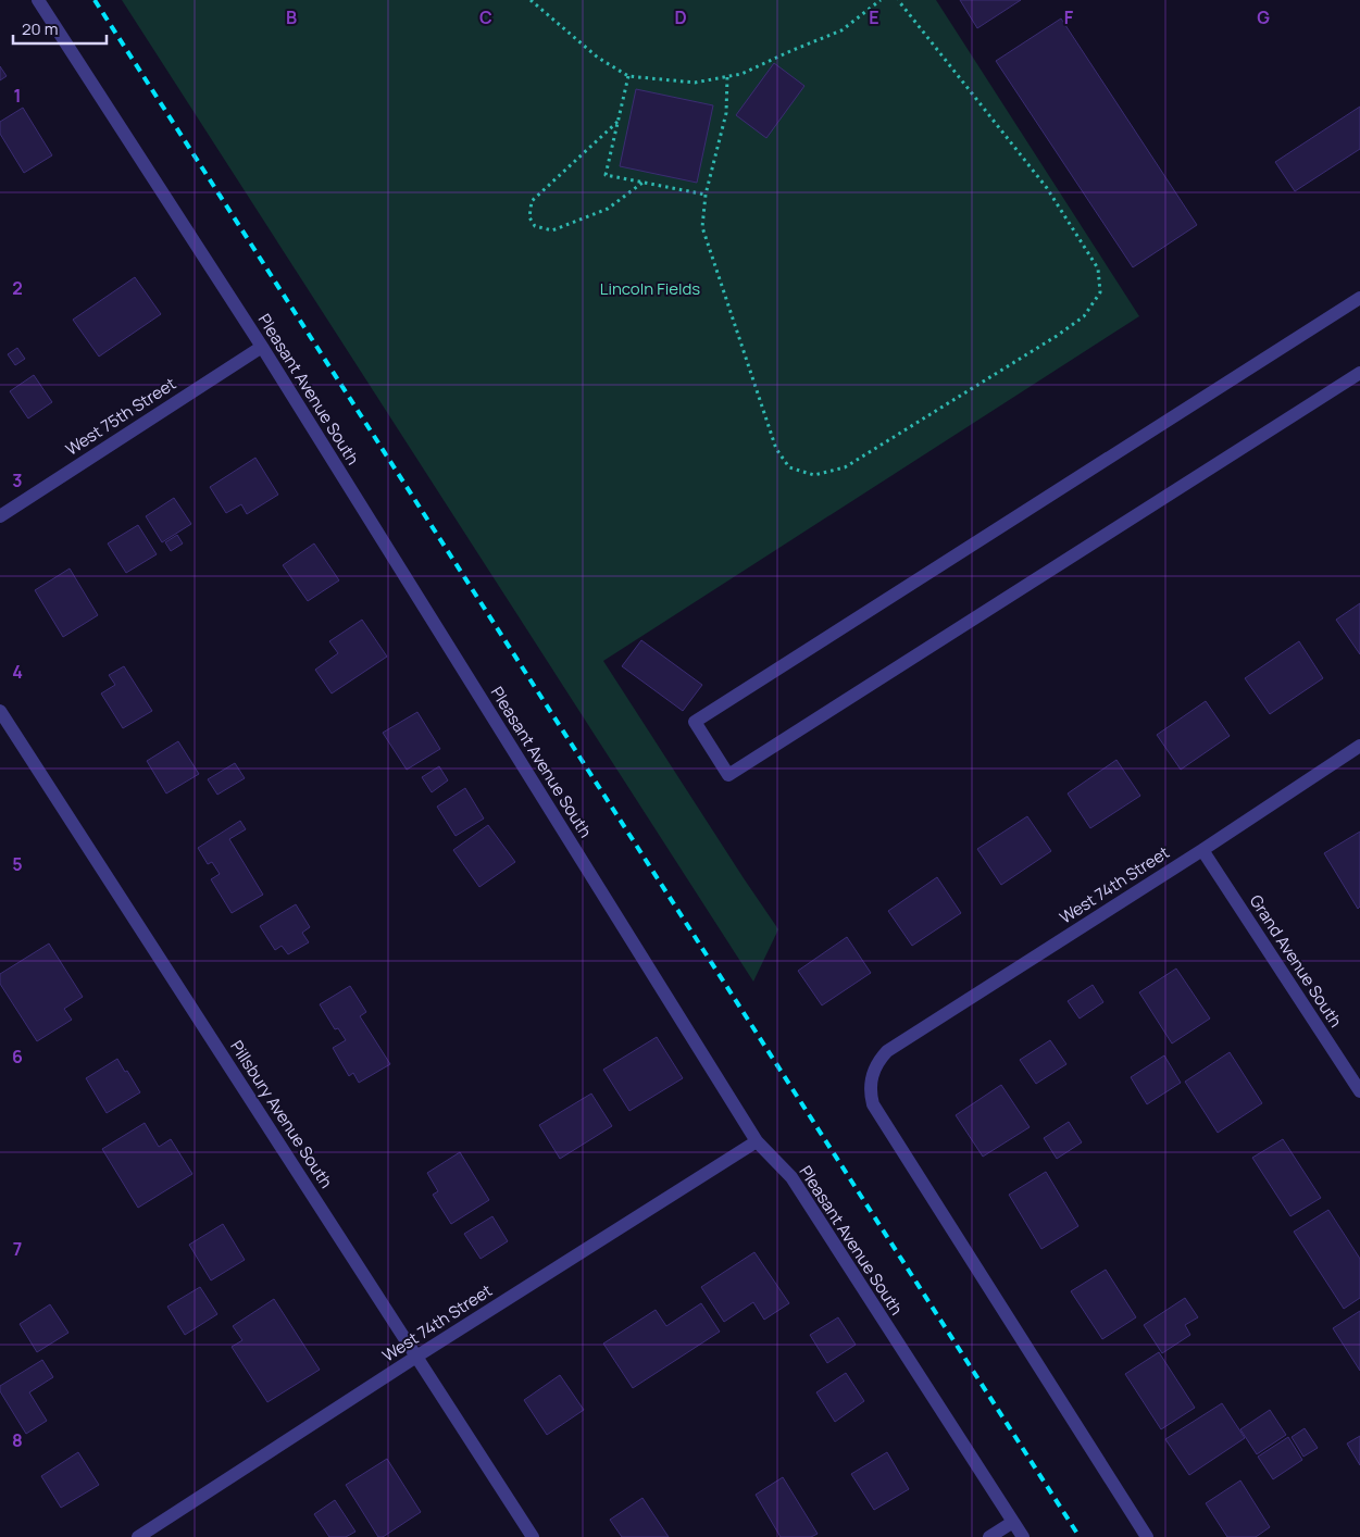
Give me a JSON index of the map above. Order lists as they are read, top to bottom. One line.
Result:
{"streets":{"street":["Pleasant Avenue South","West 75th Street","West 74th Street","Grand Avenue South","Pillsbury Avenue South"]},"crossings":[["Pleasant Avenue South","West 75th Street"],["Pleasant Avenue South","West 74th Street"],["West 74th Street","Grand Avenue South"],["West 74th Street","Pillsbury Avenue South"]],"parks":["Lincoln Fields"],"scale_bar":"20 m","grid":{"columns":["B","C","D","E","F","G"],"rows":["1","2","3","4","5","6","7","8"]}}
